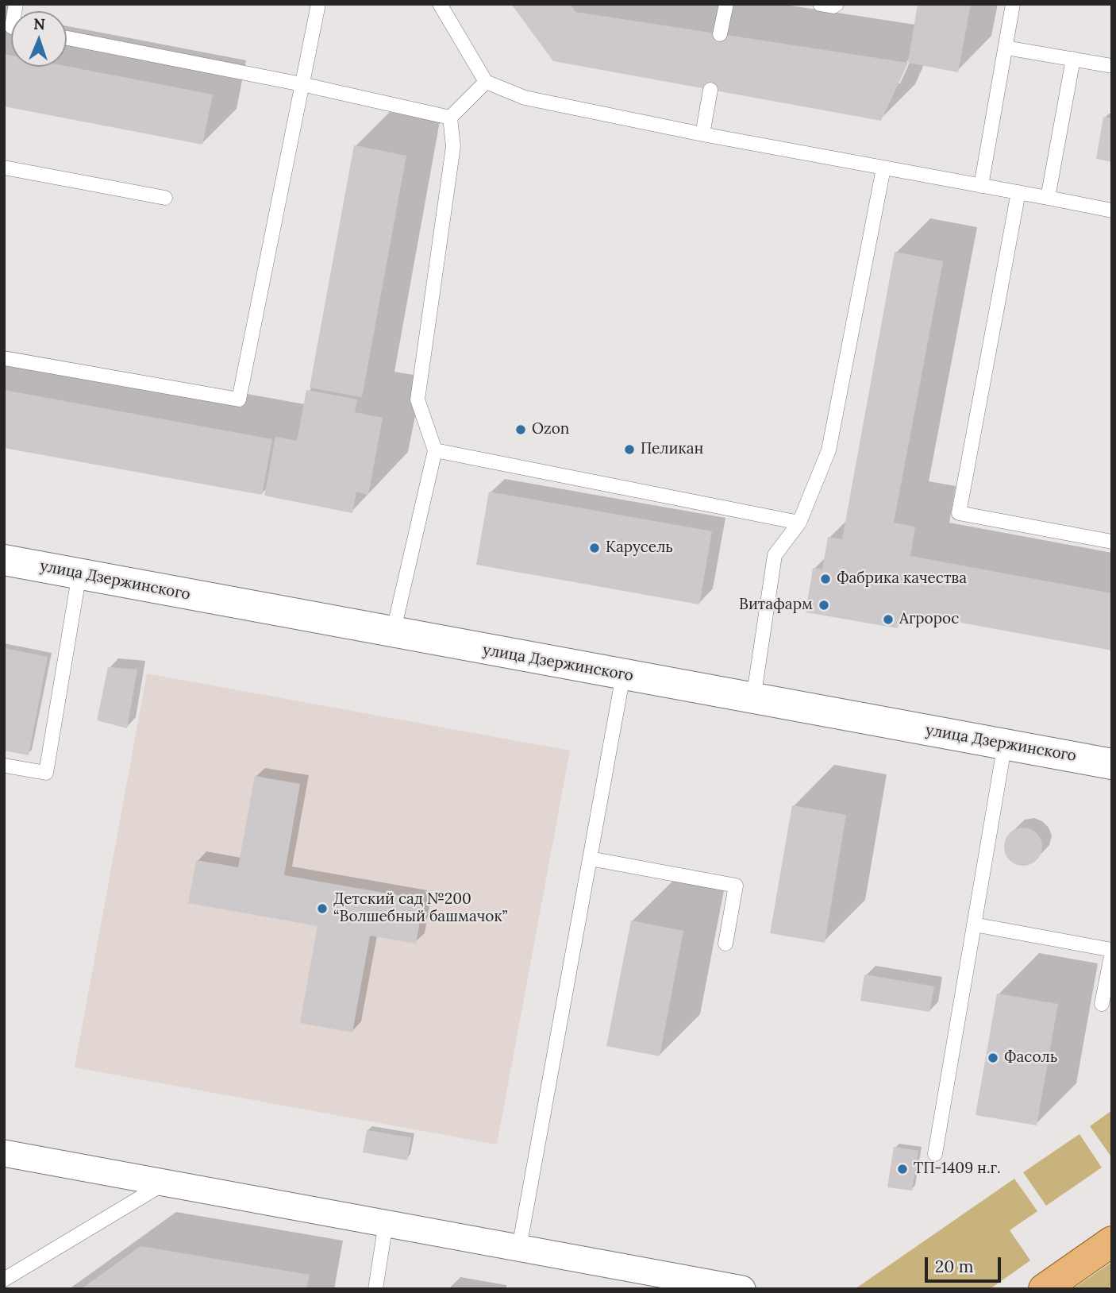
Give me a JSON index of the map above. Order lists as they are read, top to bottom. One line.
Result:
{"streets":{"main road":["улица Дзержинского"]},"places":["Ozon","Пеликан","Карусель","Фабрика качества","Витафарм","Агророс","Детский сад №200 “Волшебный башмачок”","Фасоль","ТП-1409 н.г."],"scale_bar":"20 m","north":"top"}
